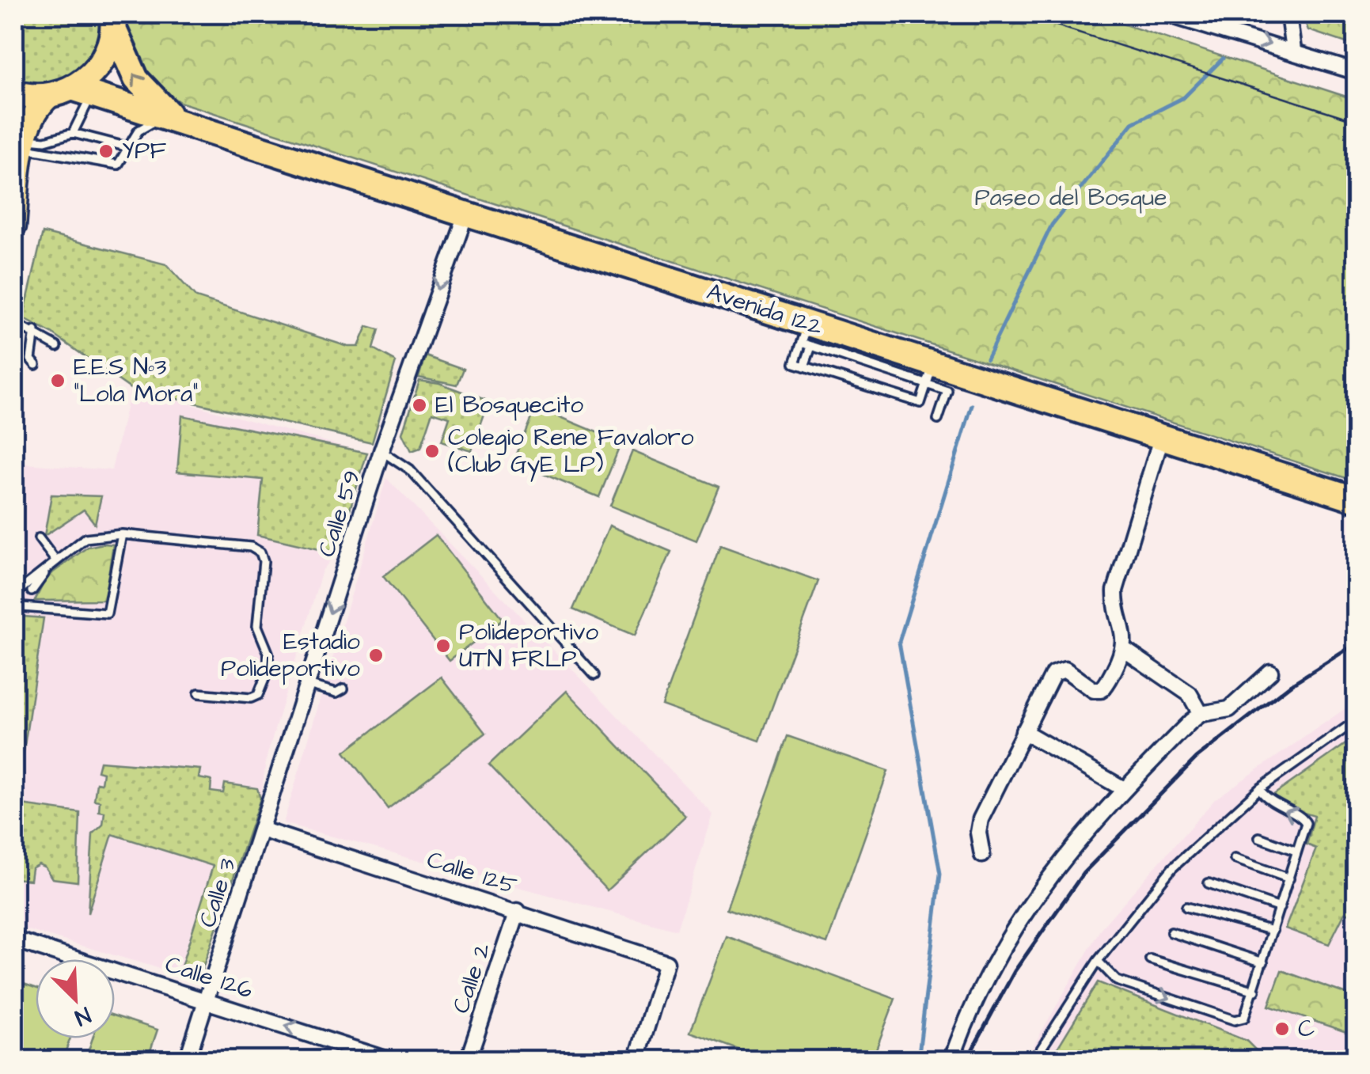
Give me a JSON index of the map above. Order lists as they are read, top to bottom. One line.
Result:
{"streets":{"highway":["Avenida 122"],"street":["Calle 59","Calle 125","Calle 3","Calle 126","Calle 2"]},"crossings":[["Avenida 122","Calle 59"],["Calle 59","Calle 125"],["Calle 59","Calle 3"],["Calle 125","Calle 3"],["Calle 125","Calle 2"],["Calle 3","Calle 126"]],"one_way":["Calle 59","Calle 126"],"parks":["Paseo del Bosque"],"places":["YPF","E.E.S Nº3 \"Lola Mora\"","El Bosquecito","Colegio Rene Favaloro (Club GyE LP)","Polideportivo UTN FRLP","Estadio Polideportivo","C"],"north":"bottom right"}
